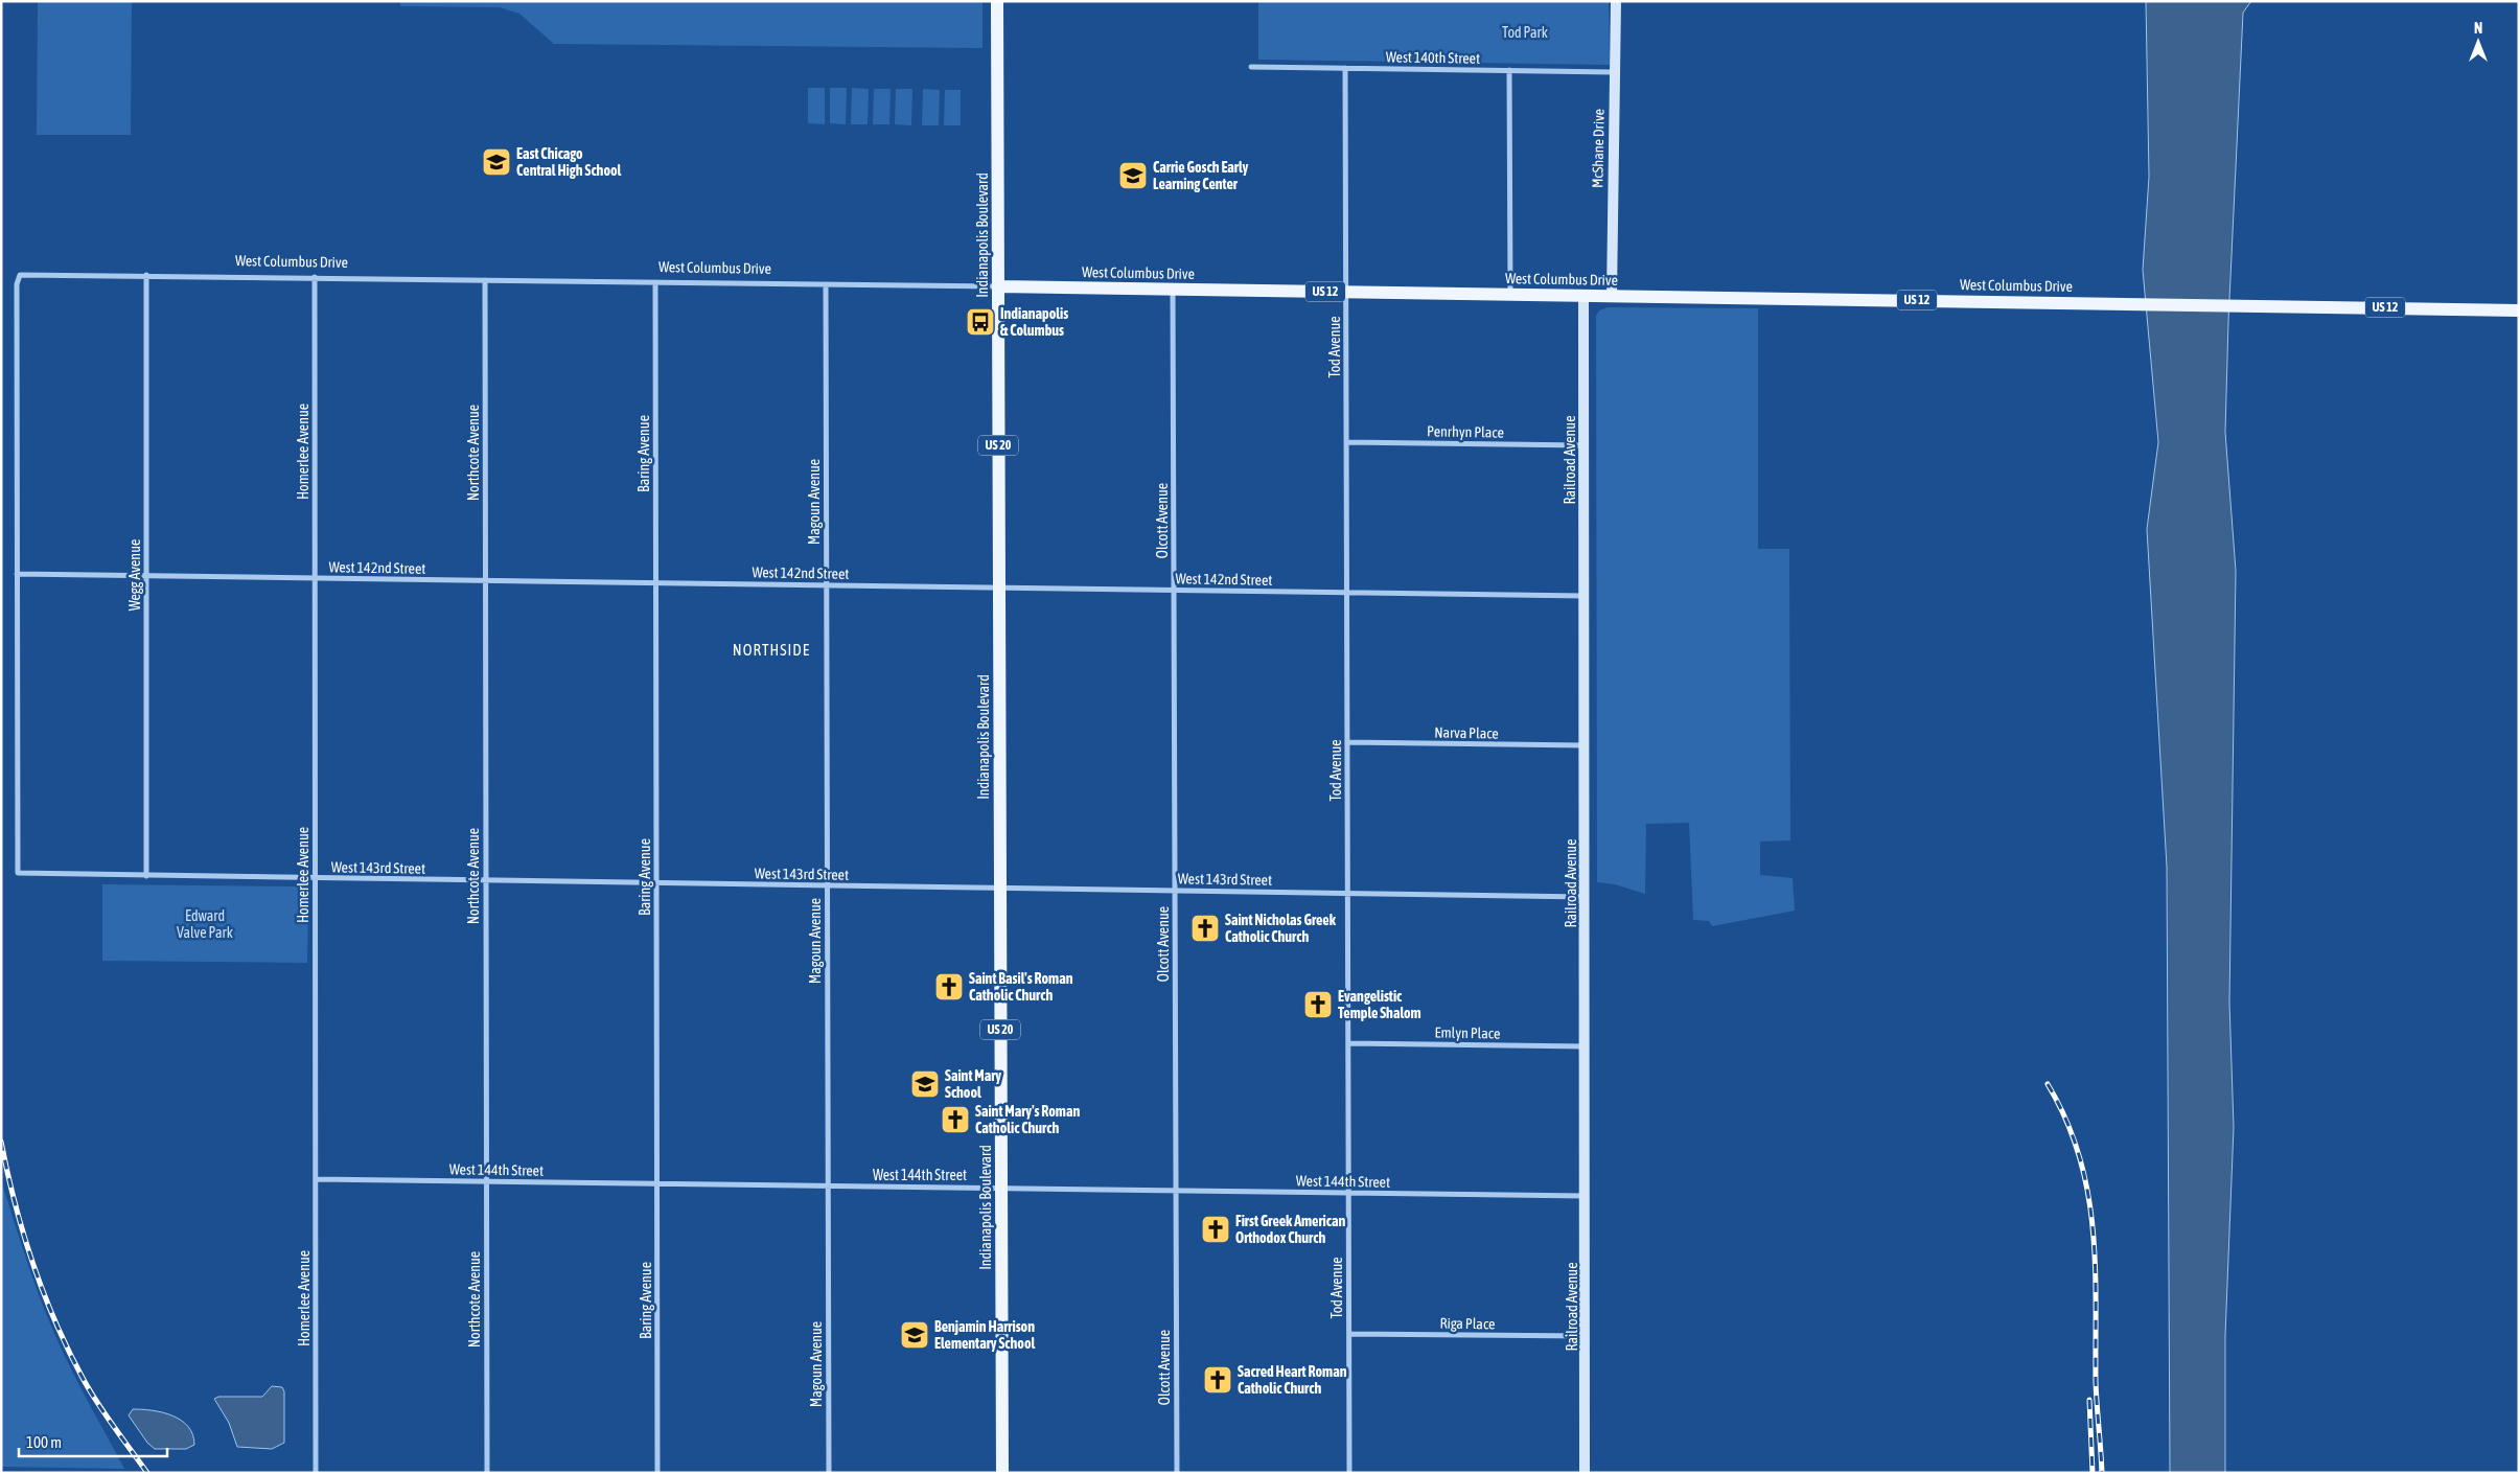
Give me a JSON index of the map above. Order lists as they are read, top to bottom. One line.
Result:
{"streets":{"main road":["Indianapolis Boulevard","West Columbus Drive","US 12","US 20"],"street":["West 140th Street","McShane Drive","Tod Avenue","Penrhyn Place","Homerlee Avenue","Northcote Avenue","Baring Avenue","Railroad Avenue","Magoun Avenue","Olcott Avenue","West 142nd Street","Wegg Avenue","Narva Place","West 143rd Street","Emlyn Place","West 144th Street","Riga Place"]},"crossings":[["West 140th Street","McShane Drive"],["West 140th Street","Tod Avenue"],["McShane Drive","West Columbus Drive"],["Indianapolis Boulevard","West Columbus Drive"],["Indianapolis Boulevard","West 142nd Street"],["Indianapolis Boulevard","West 143rd Street"],["Indianapolis Boulevard","West 144th Street"],["West Columbus Drive","Tod Avenue"],["West Columbus Drive","Homerlee Avenue"],["West Columbus Drive","Northcote Avenue"],["West Columbus Drive","Baring Avenue"],["West Columbus Drive","Railroad Avenue"],["West Columbus Drive","Magoun Avenue"],["West Columbus Drive","Olcott Avenue"],["West Columbus Drive","West 142nd Street"],["West Columbus Drive","Wegg Avenue"],["West Columbus Drive","West 143rd Street"],["Tod Avenue","Penrhyn Place"],["Tod Avenue","West 142nd Street"],["Tod Avenue","Narva Place"],["Tod Avenue","West 143rd Street"],["Tod Avenue","Emlyn Place"],["Tod Avenue","West 144th Street"],["Tod Avenue","Riga Place"],["Penrhyn Place","Railroad Avenue"],["Homerlee Avenue","West 142nd Street"],["Homerlee Avenue","West 143rd Street"],["Homerlee Avenue","West 144th Street"],["Northcote Avenue","West 142nd Street"],["Northcote Avenue","West 143rd Street"],["Northcote Avenue","West 144th Street"],["Baring Avenue","West 142nd Street"],["Baring Avenue","West 143rd Street"],["Baring Avenue","West 144th Street"],["Railroad Avenue","West 142nd Street"],["Railroad Avenue","Narva Place"],["Railroad Avenue","West 143rd Street"],["Railroad Avenue","Emlyn Place"],["Railroad Avenue","West 144th Street"],["Railroad Avenue","Riga Place"],["Magoun Avenue","West 142nd Street"],["Magoun Avenue","West 143rd Street"],["Magoun Avenue","West 144th Street"],["Olcott Avenue","West 142nd Street"],["Olcott Avenue","West 143rd Street"],["Olcott Avenue","West 144th Street"],["West 142nd Street","Wegg Avenue"],["West 142nd Street","West 143rd Street"],["Wegg Avenue","West 143rd Street"]],"districts":["NORTHSIDE"],"parks":["Tod Park","Edward Valve Park"],"places":{"school or university":["East Chicago Central High School","Carrie Gosch Early Learning Center","Saint Mary School","Benjamin Harrison Elementary School"],"bus stop":["Indianapolis & Columbus"],"church":["Saint Nicholas Greek Catholic Church","Saint Basil's Roman Catholic Church","Evangelistic Temple Shalom","Saint Mary's Roman Catholic Church","First Greek American Orthodox Church","Sacred Heart Roman Catholic Church"]},"scale_bar":"100 m","north":"top"}
